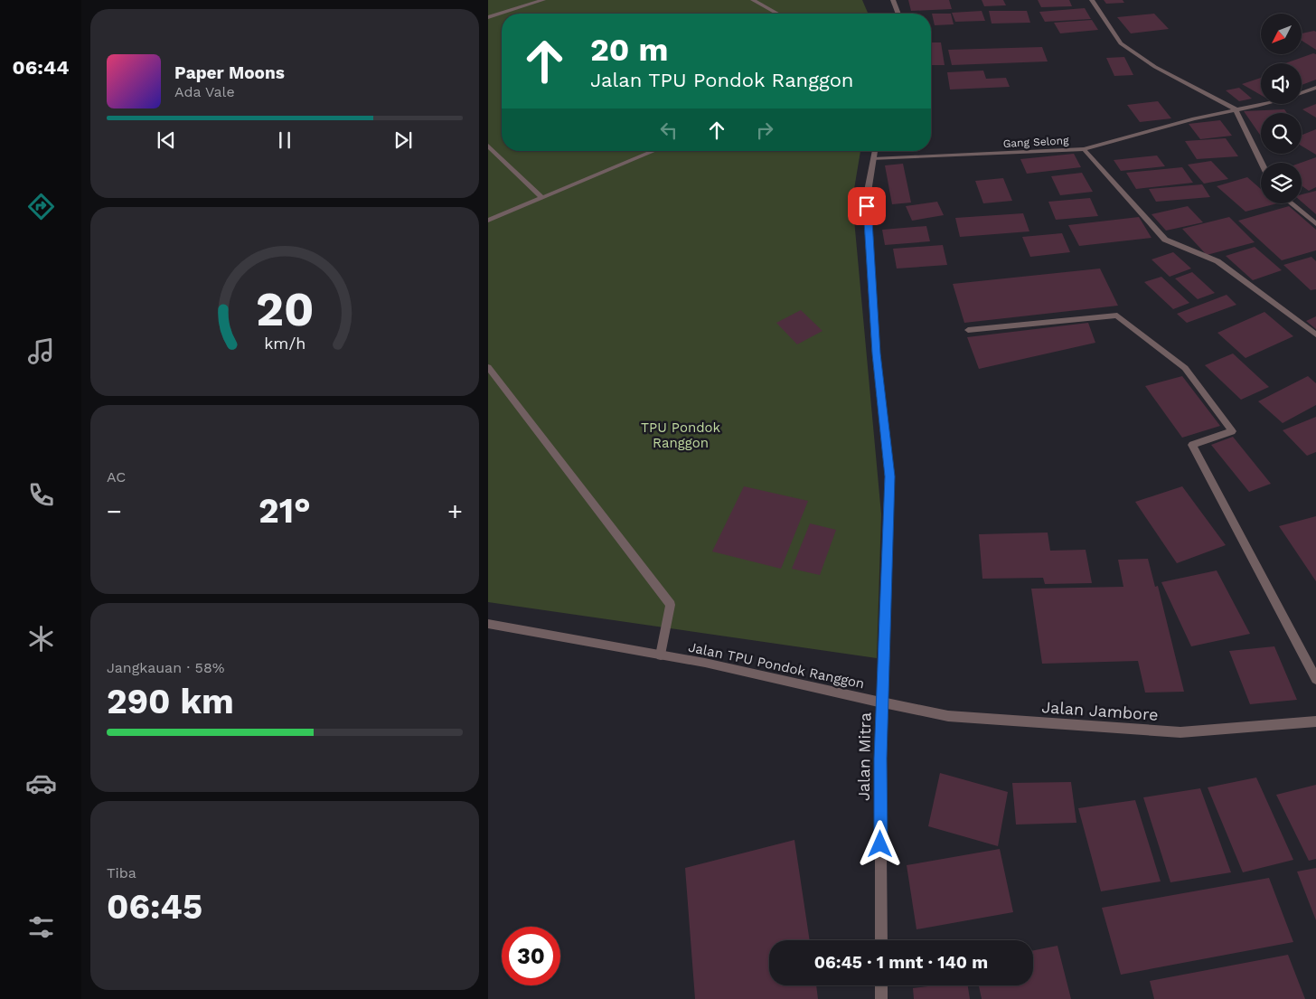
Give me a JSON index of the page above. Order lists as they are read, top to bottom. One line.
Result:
{"streets":{"street":["Gang Selong","Jalan TPU Pondok Ranggon","Jalan Jambore","Jalan Mitra"]},"crossings":[["Gang Selong","Jalan TPU Pondok Ranggon"],["Jalan TPU Pondok Ranggon","Jalan Jambore"],["Jalan TPU Pondok Ranggon","Jalan Mitra"],["Jalan Jambore","Jalan Mitra"]],"parks":["TPU Pondok Ranggon"],"north":"bottom left","page":{"tabs":"06:44","turn":["20 m","Jalan TPU Pondok Ranggon"],"song":["Paper Moons","Ada Vale"],"tile":["AC",["Jangkauan · 58%","290 km"],["Tiba","06:45"]],"heat":["−","21°","+"],"limit":"30","trip":"06:45 · 1 mnt · 140 m","gauge":["20","km/h"]}}
